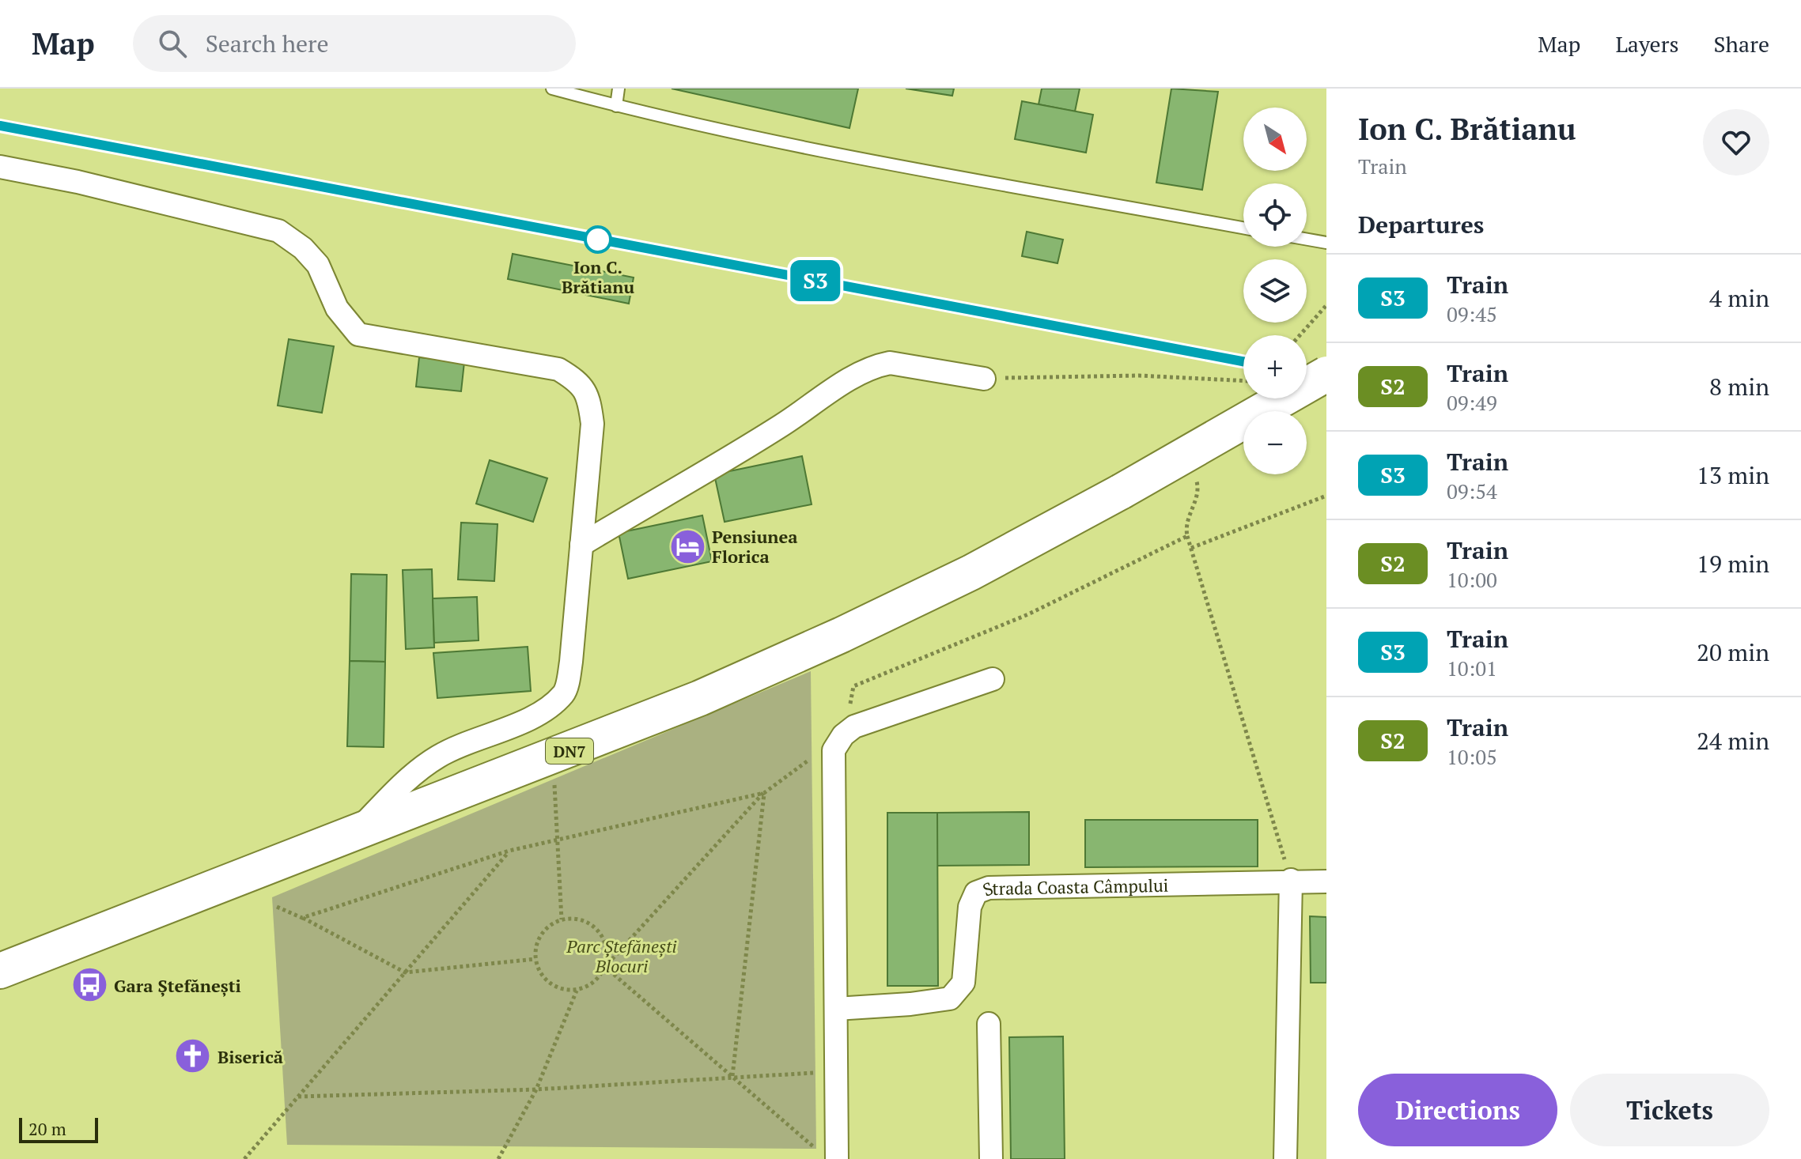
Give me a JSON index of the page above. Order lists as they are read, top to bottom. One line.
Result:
{"streets":{"main road":["DN7"],"street":["Strada Coasta Câmpului"]},"parks":["Parc Ștefănești Blocuri"],"places":{"other":["Ion C. Brătianu"],"hotel":["Pensiunea Florica"],"bus stop":["Gara Ștefănești"],"church":["Biserică"]},"scale_bar":"20 m","north":"bottom right","page":{"header":"Map","search":"Search here","nav":["Map","Layers","Share"],"on_map":"S3","heading":[["Ion C. Brătianu","Train"],"Departures"],"map_buttons":["+","−"],"list":[{"mark":"S3","name":"Train","note":"09:45","value":"4 min"},{"mark":"S2","name":"Train","note":"09:49","value":"8 min"},{"mark":"S3","name":"Train","note":"09:54","value":"13 min"},{"mark":"S2","name":"Train","note":"10:00","value":"19 min"},{"mark":"S3","name":"Train","note":"10:01","value":"20 min"},{"mark":"S2","name":"Train","note":"10:05","value":"24 min"}],"buttons":["Directions","Tickets"],"scale":"20 m"}}
